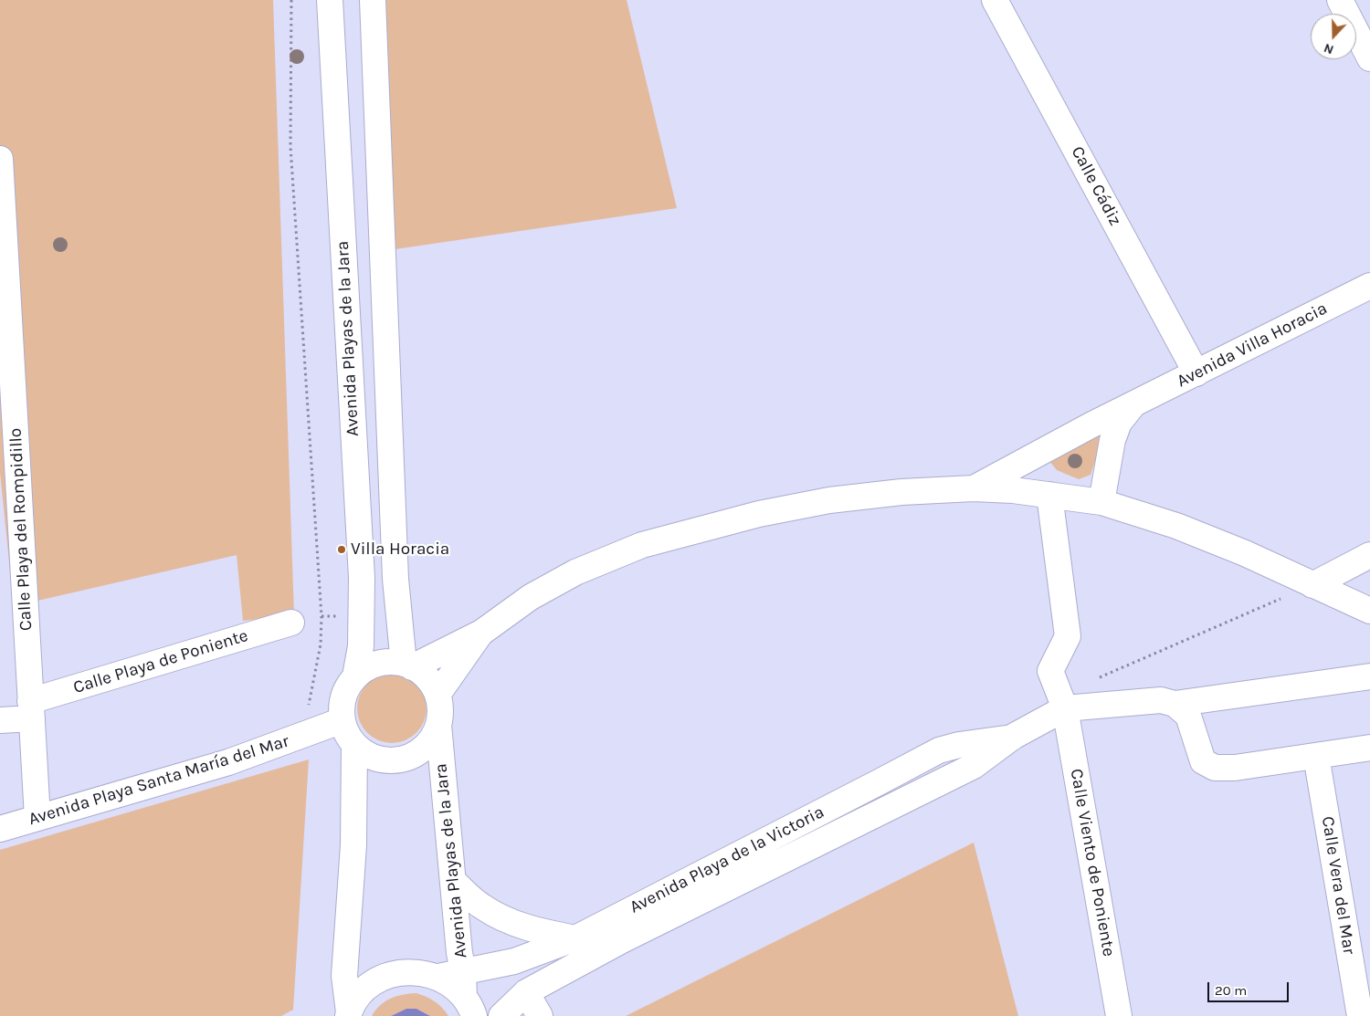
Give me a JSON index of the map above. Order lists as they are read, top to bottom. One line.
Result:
{"streets":{"street":["Calle Cádiz","Avenida Playas de la Jara","Avenida Villa Horacia","Calle Playa del Rompidillo","Calle Playa de Poniente","Avenida Playa Santa María del Mar","Avenida Playa de la Victoria","Calle Viento de Poniente","Calle Vera del Mar"]},"crossings":[["Calle Cádiz","Avenida Villa Horacia"],["Avenida Playas de la Jara","Avenida Playa Santa María del Mar"],["Avenida Playas de la Jara","Avenida Playa de la Victoria"],["Calle Playa del Rompidillo","Calle Playa de Poniente"],["Calle Playa del Rompidillo","Avenida Playa Santa María del Mar"],["Avenida Playa de la Victoria","Calle Viento de Poniente"]],"places":["Villa Horacia"],"scale_bar":"20 m","north":"bottom"}
